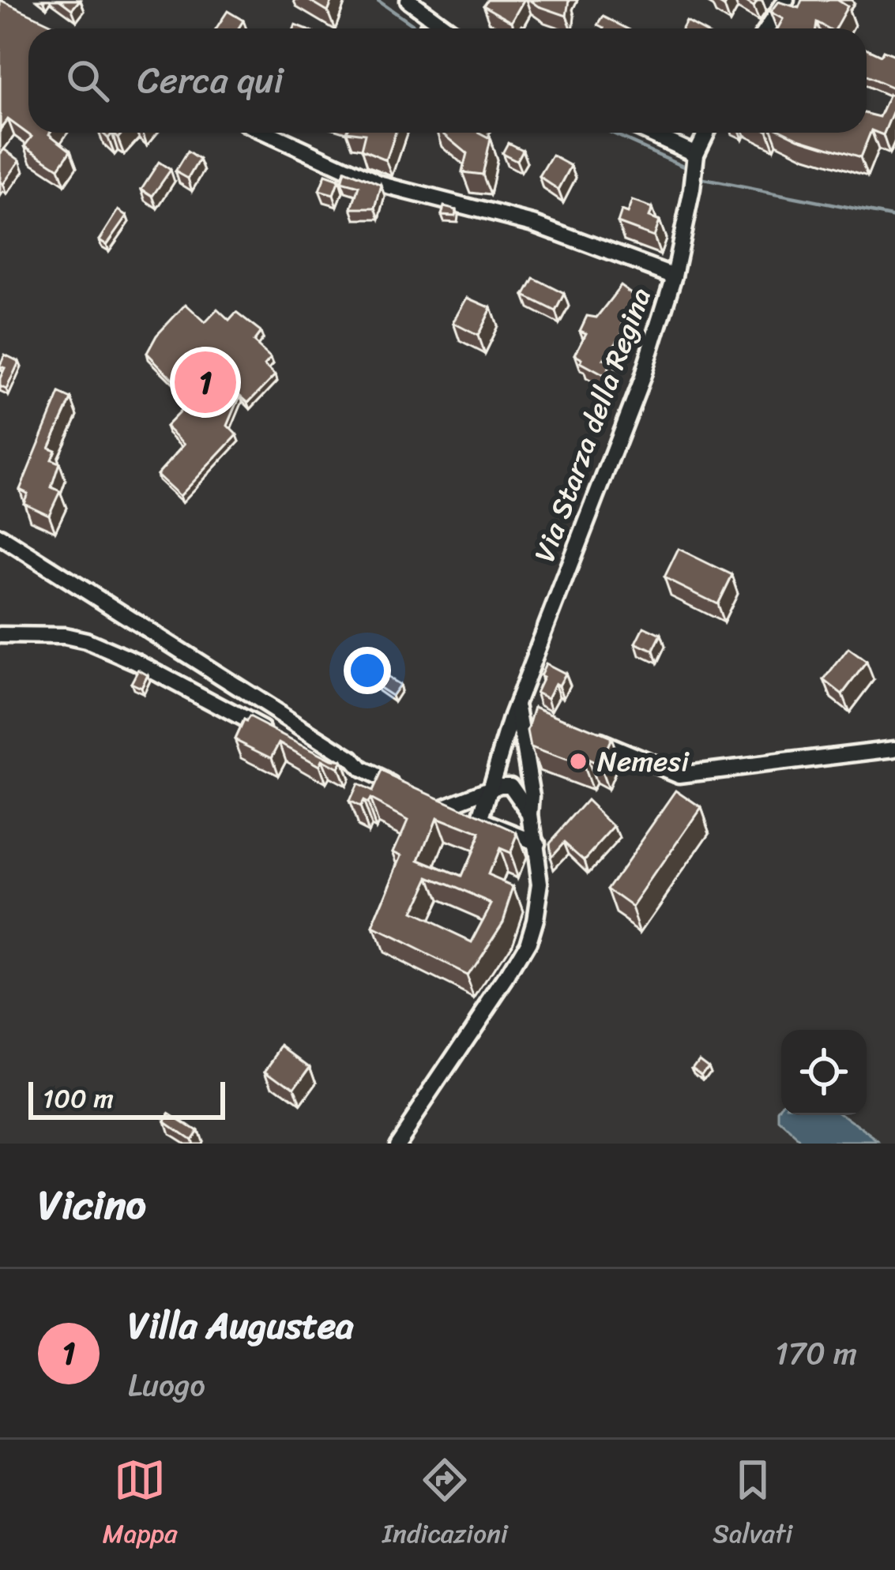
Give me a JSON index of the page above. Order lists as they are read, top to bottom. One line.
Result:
{"streets":{"street":["Via Starza della Regina"]},"places":["Nemesi"],"scale_bar":"100 m","page":{"search":"Cerca qui","pins":"1","scale":"100 m","heading":"Vicino","list":[{"mark":"1","name":"Villa Augustea","note":"Luogo","value":"170 m"}],"nav":["Mappa","Indicazioni","Salvati"]}}
